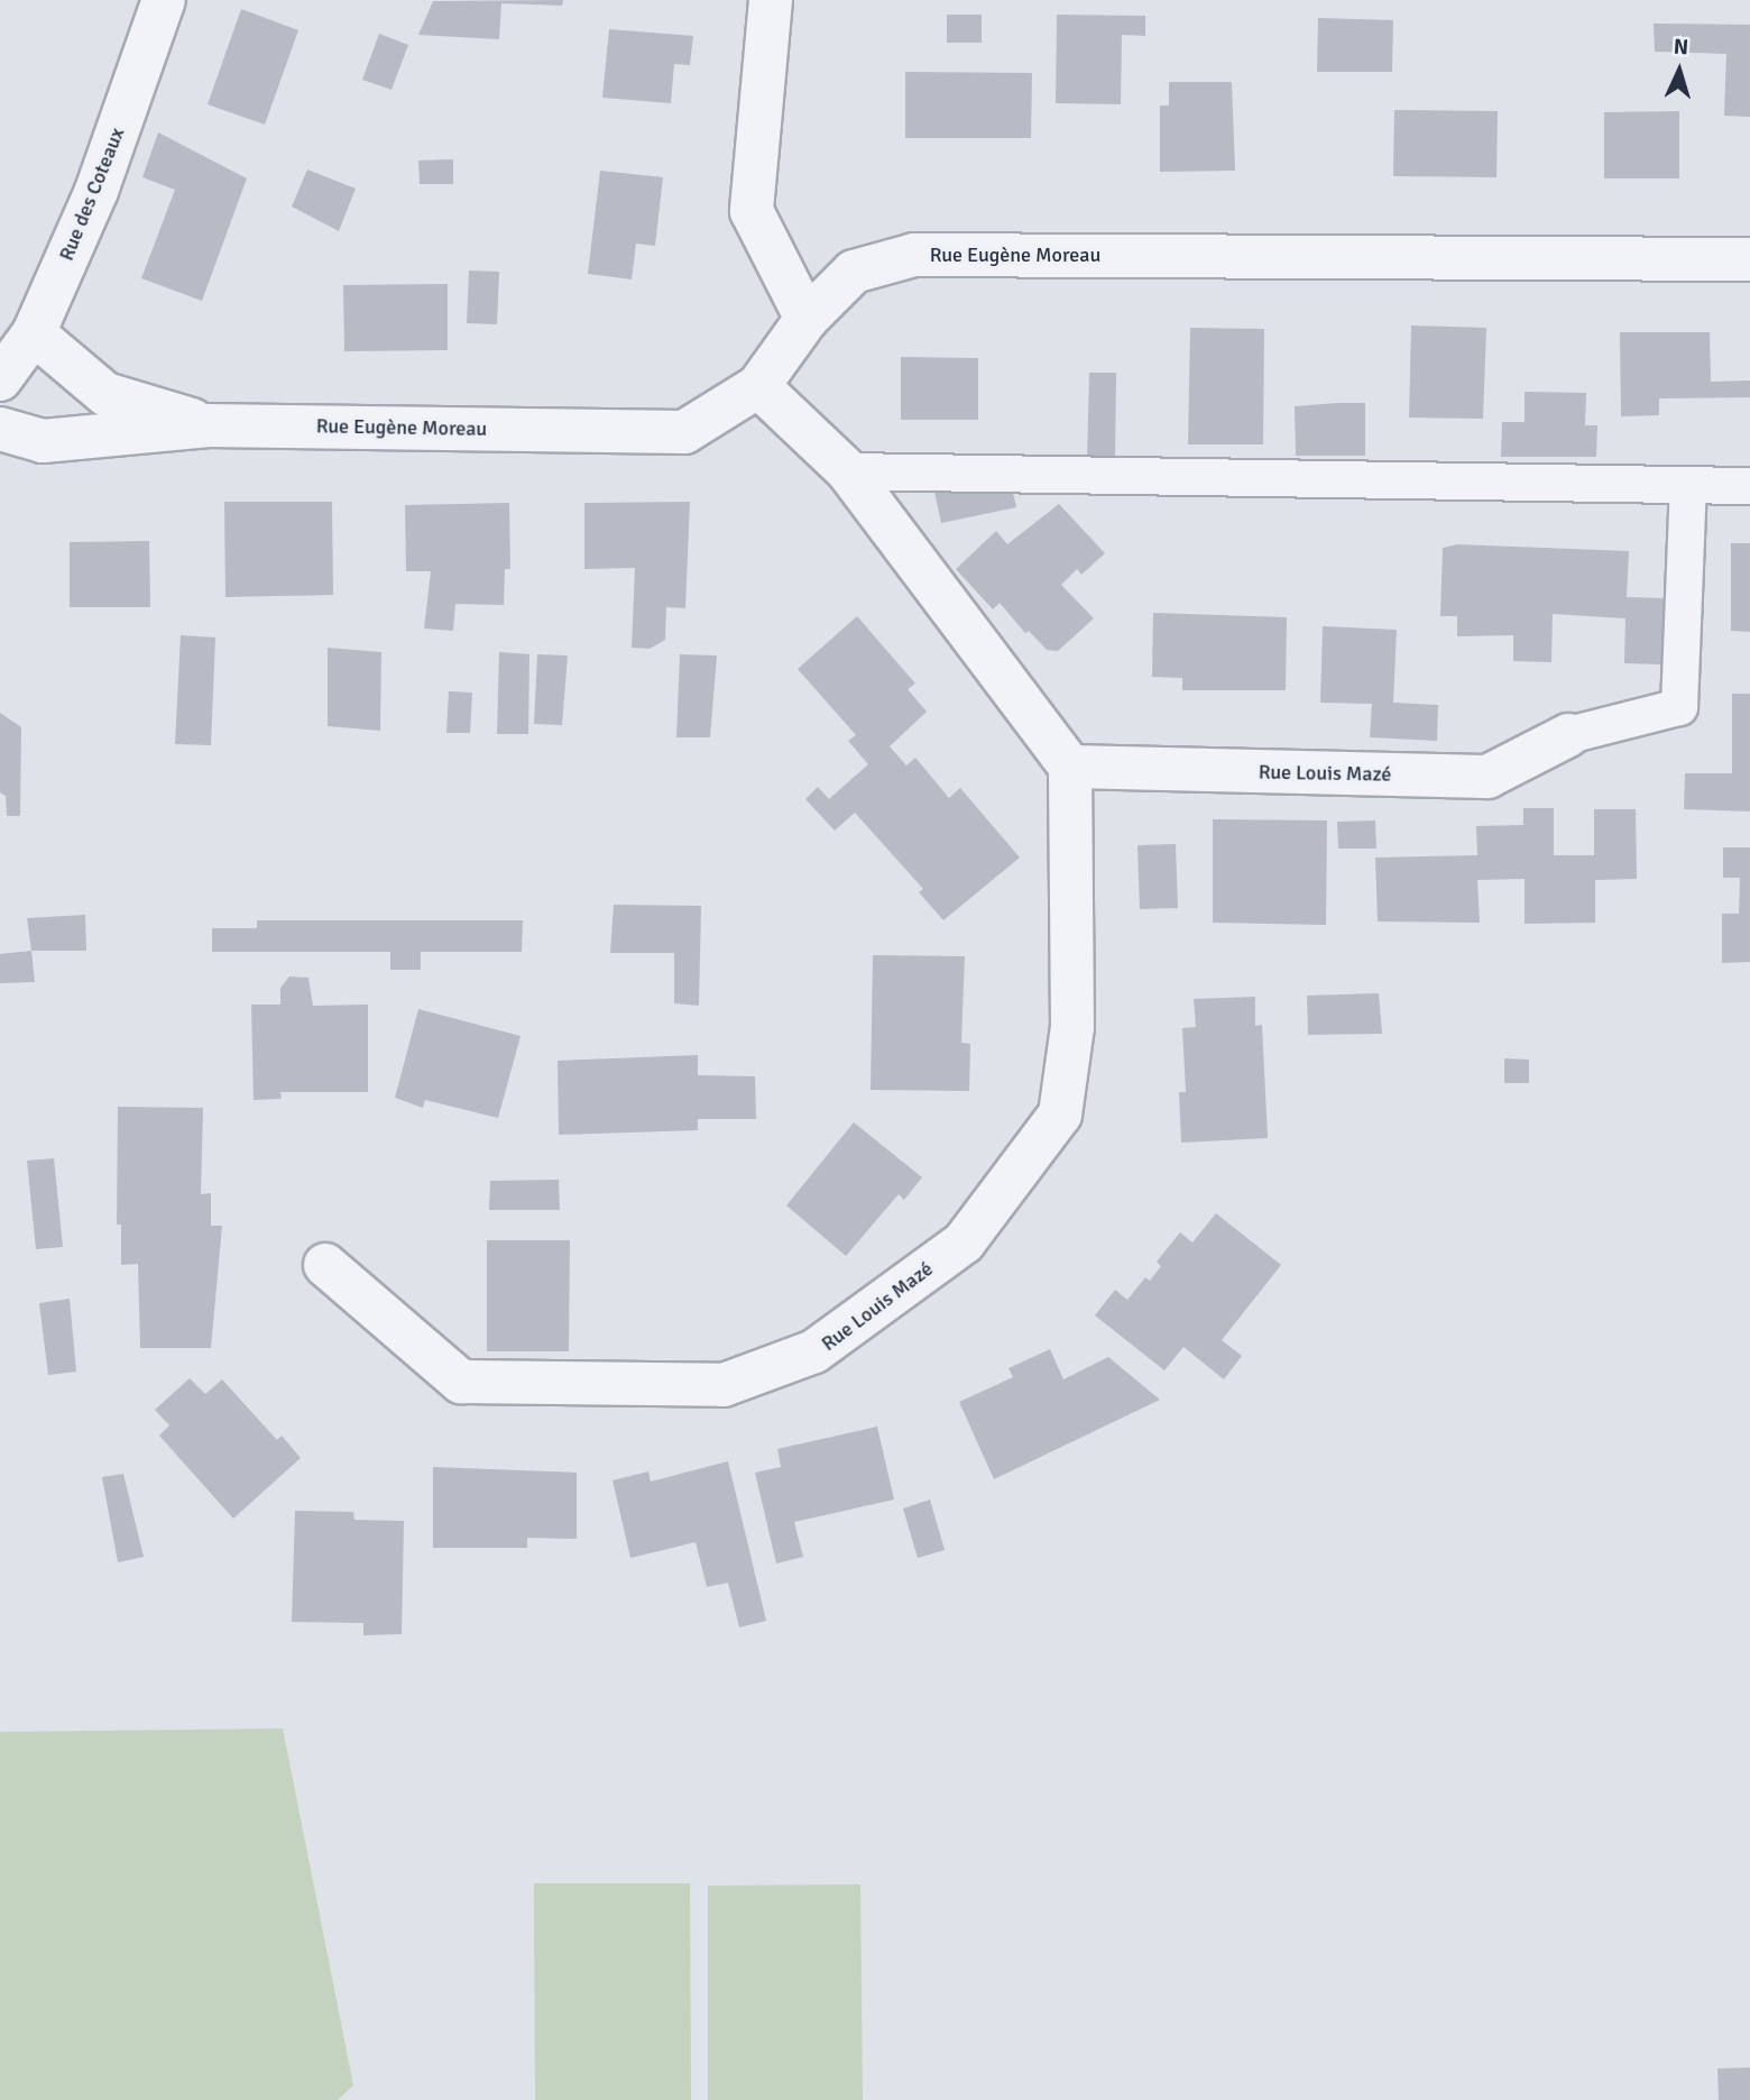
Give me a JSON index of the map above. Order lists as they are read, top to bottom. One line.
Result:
{"streets":{"street":["Rue des Coteaux","Rue Eugène Moreau","Rue Louis Mazé"]},"crossings":[["Rue des Coteaux","Rue Eugène Moreau"]],"north":"top"}
